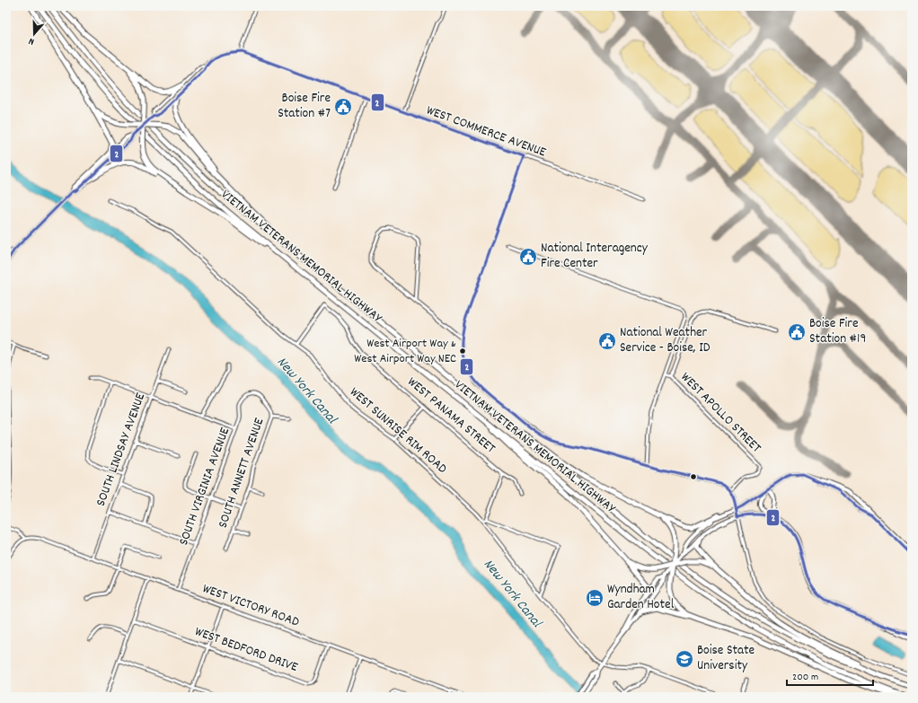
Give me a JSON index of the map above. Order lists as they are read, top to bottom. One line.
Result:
{"streets":{"highway":["VIETNAM VETERANS MEMORIAL HIGHWAY"],"street":["WEST COMMERCE AVENUE","WEST APOLLO STREET","WEST PANAMA STREET","WEST SUNRISE RIM ROAD","SOUTH LINDSAY AVENUE","SOUTH ANNETT AVENUE","SOUTH VIRGINIA AVENUE","WEST VICTORY ROAD","WEST BEDFORD DRIVE"]},"crossings":[["WEST PANAMA STREET","WEST SUNRISE RIM ROAD"],["SOUTH LINDSAY AVENUE","WEST VICTORY ROAD"],["SOUTH ANNETT AVENUE","SOUTH VIRGINIA AVENUE"],["SOUTH VIRGINIA AVENUE","WEST VICTORY ROAD"],["WEST VICTORY ROAD","WEST BEDFORD DRIVE"]],"water":["New York Canal"],"places":{"public building":["Boise Fire Station #7","National Interagency Fire Center","Boise Fire Station #19","National Weather Service - Boise, ID"],"other":["West Airport Way & West Airport Way NEC"],"hotel":["Wyndham Garden Hotel"],"school or university":["Boise State University"]},"lines":["transit line 2"],"scale_bar":"200 m","north":"bottom"}
